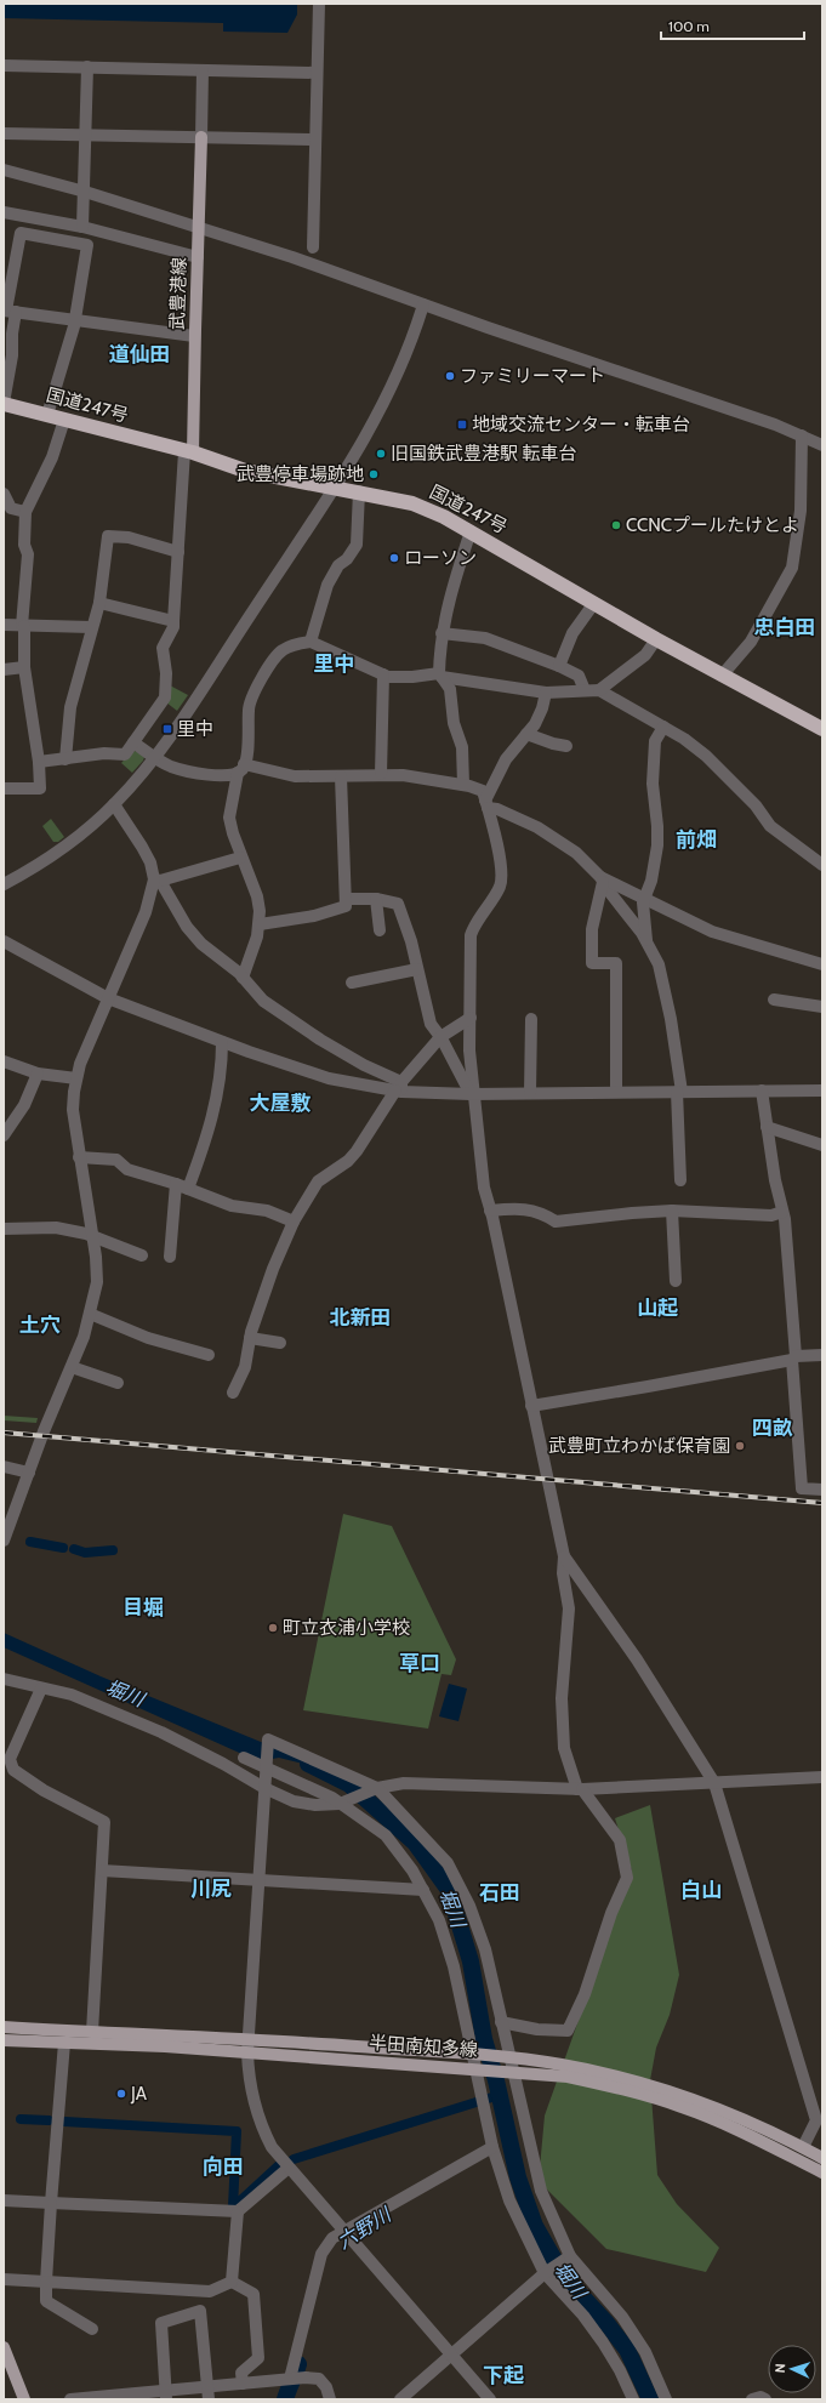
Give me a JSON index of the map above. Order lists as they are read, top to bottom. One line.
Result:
{"streets":{"highway":["国道247号"],"main road":["武豊港線","半田南知多線"]},"crossings":[["武豊港線","国道247号"]],"districts":["道仙田","忠白田","里中","前畑","大屋敷","山起","北新田","土穴","四畝","目堀","草口","川尻","白山","石田","向田","下起"],"water":["堀川","六野川"],"places":{"other":["ファミリーマート","旧国鉄武豊港駅 転車台","武豊停車場跡地","CCNCプールたけとよ","ローソン","武豊町立わかば保育園","町立衣浦小学校","JA"],"transit":["地域交流センター・転車台","里中"]},"scale_bar":"100 m","north":"left"}
